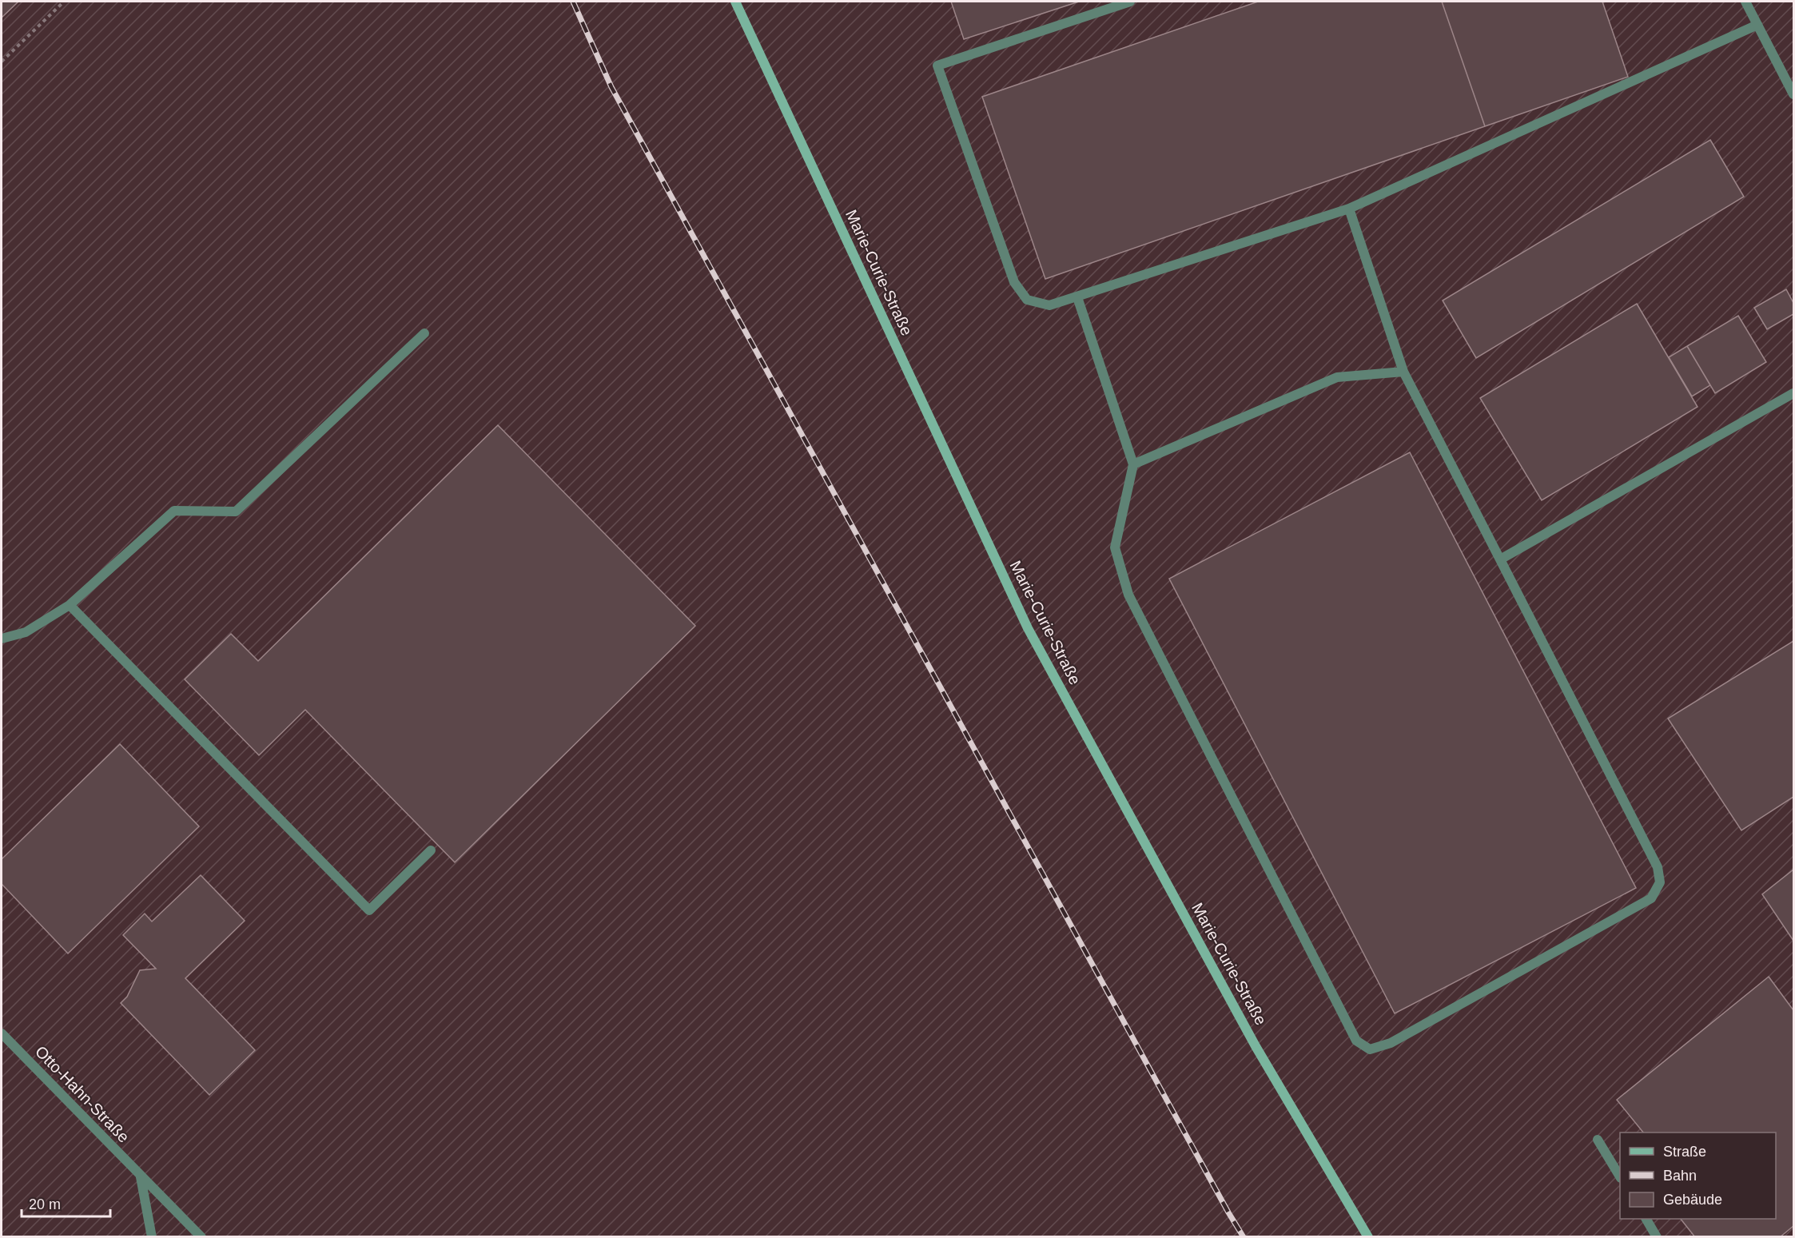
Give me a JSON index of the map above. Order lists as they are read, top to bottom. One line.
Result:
{"streets":{"main road":["Marie-Curie-Straße"],"street":["Otto-Hahn-Straße"]},"legend":["Straße","Bahn","Gebäude"],"scale_bar":"20 m"}
